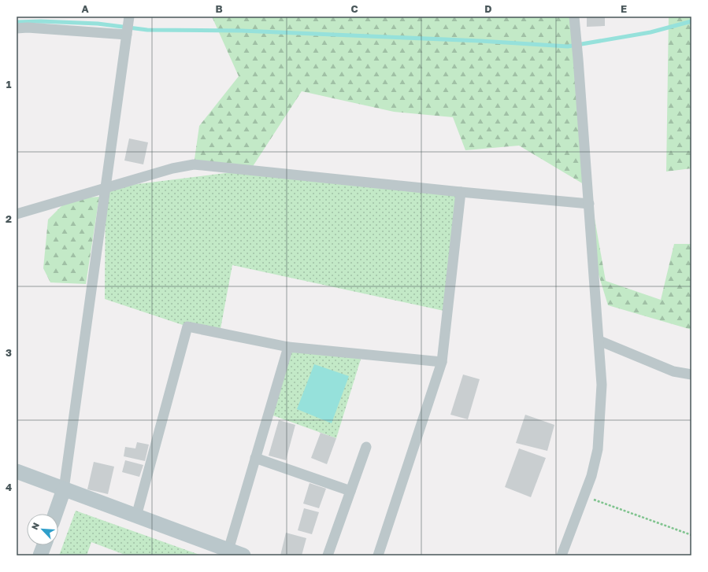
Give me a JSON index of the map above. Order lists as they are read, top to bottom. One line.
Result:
{"north":"top left","grid":{"columns":["A","B","C","D","E"],"rows":["1","2","3","4"]}}
